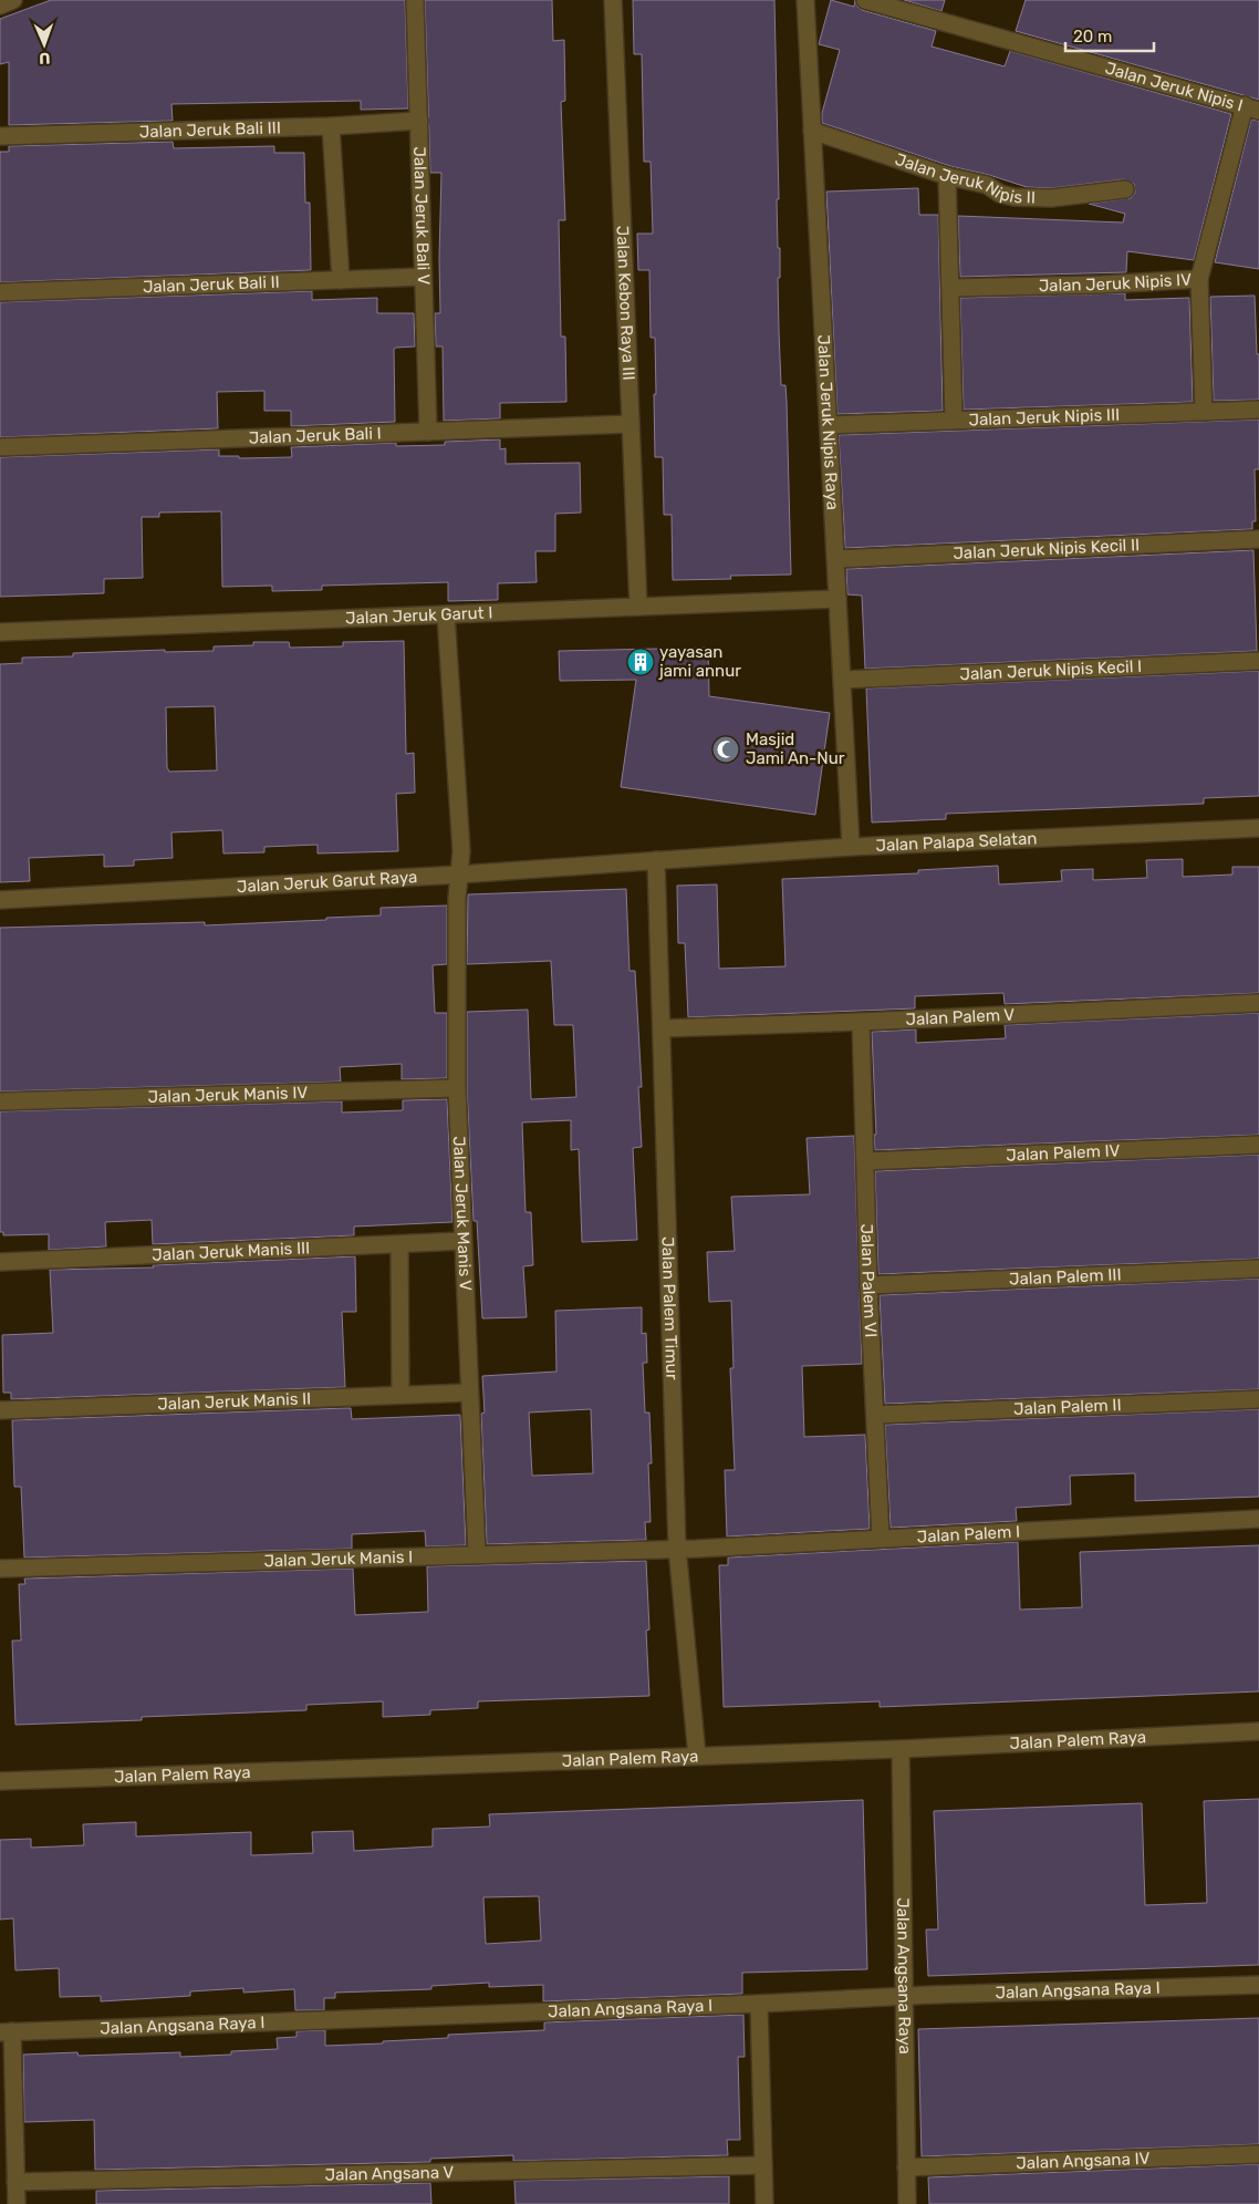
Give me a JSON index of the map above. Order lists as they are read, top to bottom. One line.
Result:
{"streets":{"street":["Jalan Jeruk Nipis I","Jalan Jeruk Bali III","Jalan Jeruk Nipis II","Jalan Jeruk Bali V","Jalan Jeruk Nipis IV","Jalan Jeruk Bali II","Jalan Kebon Raya III","Jalan Jeruk Nipis III","Jalan Jeruk Nipis Raya","Jalan Jeruk Bali I","Jalan Jeruk Nipis Kecil II","Jalan Jeruk Garut I","Jalan Jeruk Nipis Kecil I","Jalan Palapa Selatan","Jalan Jeruk Garut Raya","Jalan Palem V","Jalan Jeruk Manis IV","Jalan Palem IV","Jalan Jeruk Manis V","Jalan Jeruk Manis III","Jalan Palem III","Jalan Palem VI","Jalan Palem Timur","Jalan Jeruk Manis II","Jalan Palem II","Jalan Palem I","Jalan Jeruk Manis I","Jalan Palem Raya","Jalan Angsana Raya","Jalan Angsana Raya I","Jalan Angsana IV","Jalan Angsana V"]},"crossings":[["Jalan Jeruk Nipis I","Jalan Jeruk Nipis IV"],["Jalan Jeruk Bali III","Jalan Jeruk Bali V"],["Jalan Jeruk Nipis II","Jalan Jeruk Nipis Raya"],["Jalan Jeruk Bali V","Jalan Jeruk Bali II"],["Jalan Jeruk Bali V","Jalan Jeruk Bali I"],["Jalan Kebon Raya III","Jalan Jeruk Bali I"],["Jalan Kebon Raya III","Jalan Jeruk Garut I"],["Jalan Jeruk Nipis III","Jalan Jeruk Nipis Raya"],["Jalan Jeruk Nipis Raya","Jalan Jeruk Nipis Kecil II"],["Jalan Jeruk Nipis Raya","Jalan Jeruk Garut I"],["Jalan Jeruk Nipis Raya","Jalan Jeruk Nipis Kecil I"],["Jalan Jeruk Nipis Raya","Jalan Palapa Selatan"],["Jalan Jeruk Garut I","Jalan Jeruk Manis V"],["Jalan Palapa Selatan","Jalan Jeruk Garut Raya"],["Jalan Palapa Selatan","Jalan Palem Timur"],["Jalan Jeruk Garut Raya","Jalan Jeruk Manis V"],["Jalan Jeruk Garut Raya","Jalan Palem Timur"],["Jalan Palem V","Jalan Palem VI"],["Jalan Palem V","Jalan Palem Timur"],["Jalan Jeruk Manis IV","Jalan Jeruk Manis V"],["Jalan Palem IV","Jalan Palem VI"],["Jalan Jeruk Manis V","Jalan Jeruk Manis III"],["Jalan Jeruk Manis V","Jalan Jeruk Manis II"],["Jalan Jeruk Manis V","Jalan Jeruk Manis I"],["Jalan Palem III","Jalan Palem VI"],["Jalan Palem VI","Jalan Palem II"],["Jalan Palem VI","Jalan Palem I"],["Jalan Palem Timur","Jalan Palem I"],["Jalan Palem Timur","Jalan Jeruk Manis I"],["Jalan Palem Timur","Jalan Palem Raya"],["Jalan Palem I","Jalan Jeruk Manis I"],["Jalan Palem Raya","Jalan Angsana Raya"],["Jalan Angsana Raya","Jalan Angsana Raya I"],["Jalan Angsana Raya","Jalan Angsana IV"]],"places":{"building":["yayasan jami annur"],"mosque":["Masjid Jami An-Nur"]},"scale_bar":"20 m","north":"bottom"}
